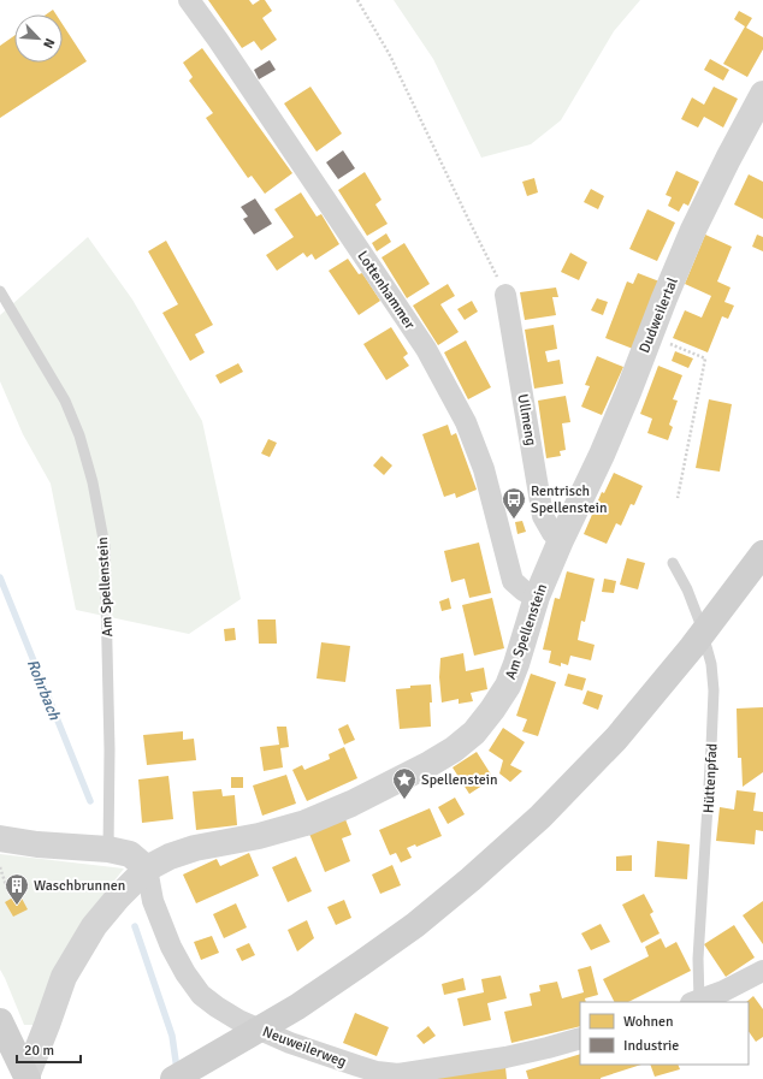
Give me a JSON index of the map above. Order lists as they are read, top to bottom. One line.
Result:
{"streets":{"street":["Lottenhammer","Dudweilertal","Ullmeng","Am Spellenstein","Neuweilerweg"],"lane":["Hüttenpfad"]},"crossings":[["Lottenhammer","Am Spellenstein"],["Dudweilertal","Ullmeng"],["Dudweilertal","Am Spellenstein"],["Ullmeng","Am Spellenstein"],["Am Spellenstein","Neuweilerweg"]],"water":["Rohrbach"],"places":{"bus stop":["Rentrisch Spellenstein"],"place":["Spellenstein"],"building":["Waschbrunnen"]},"legend":["Wohnen","Industrie"],"scale_bar":"20 m","north":"bottom right"}
